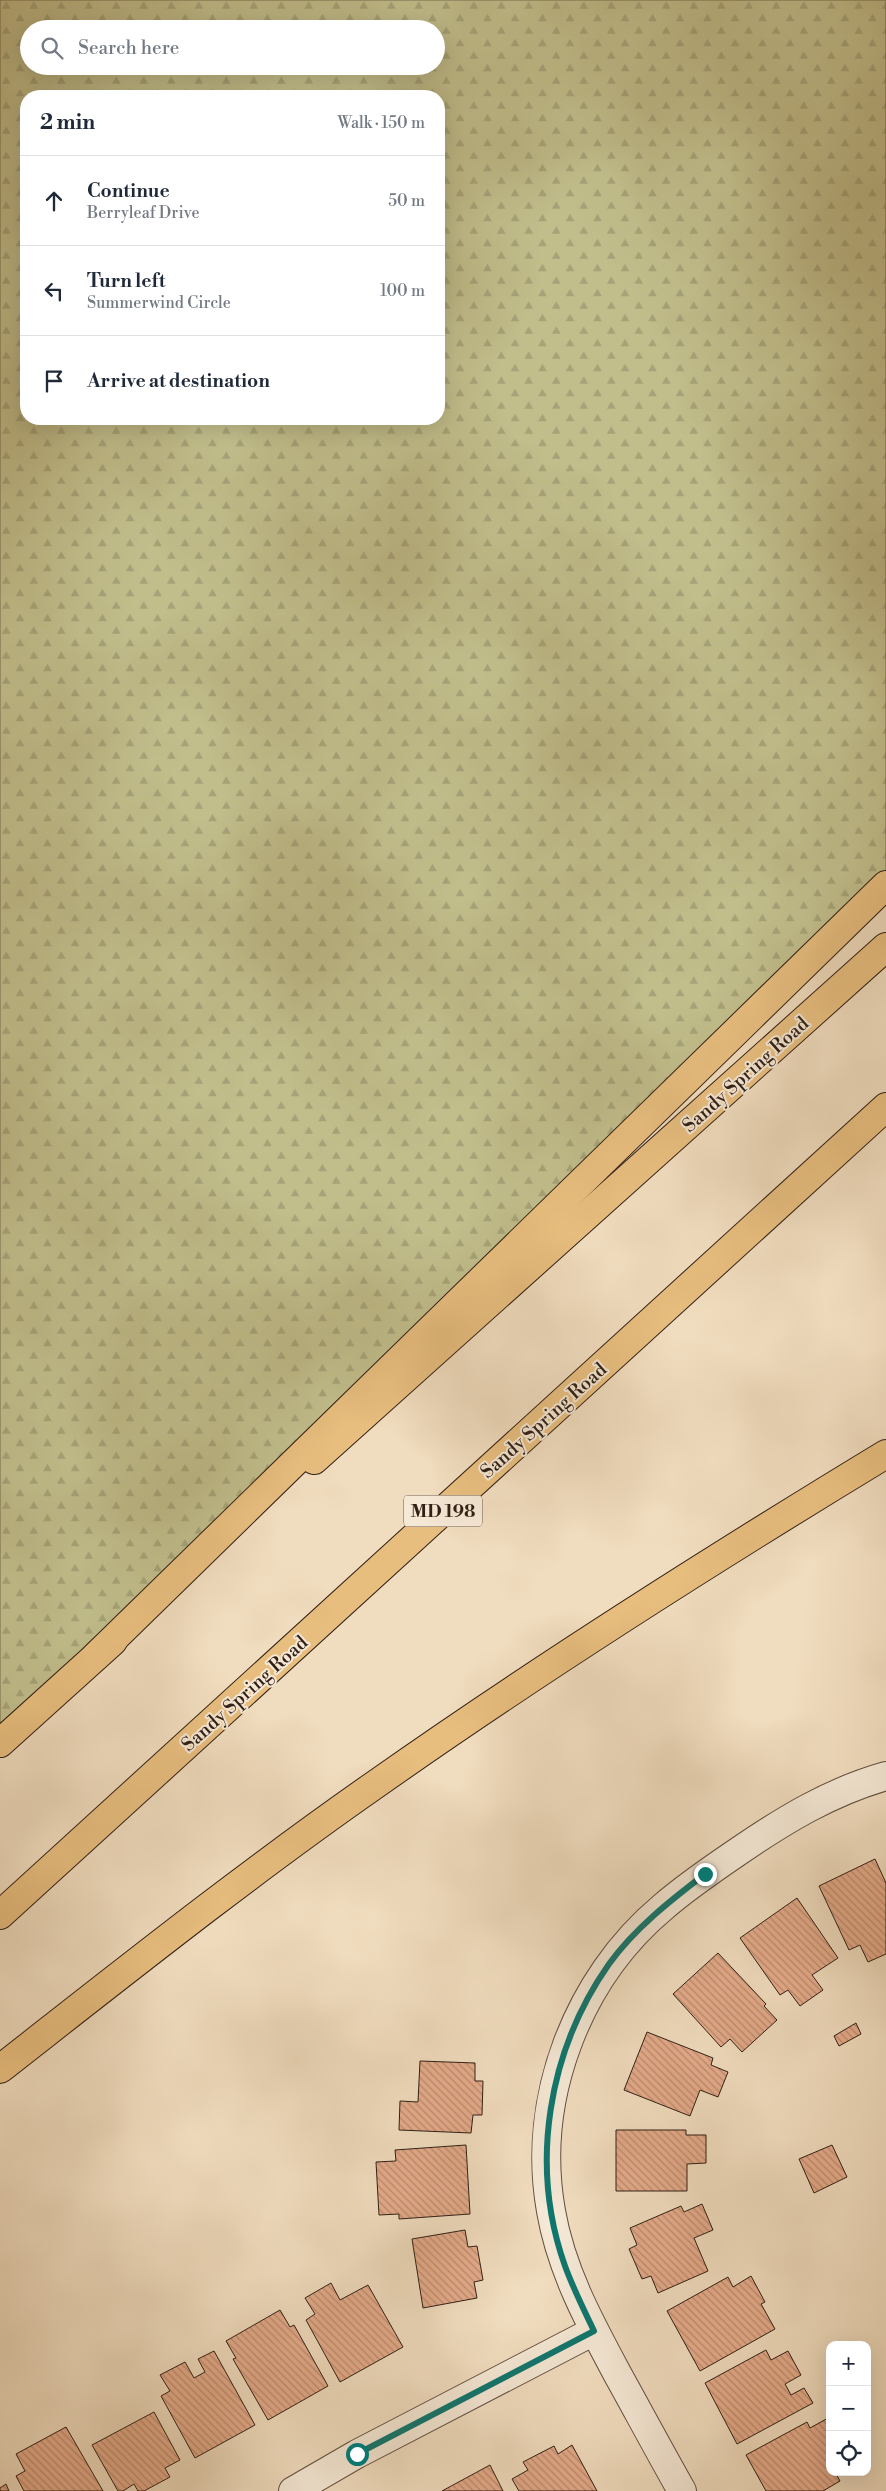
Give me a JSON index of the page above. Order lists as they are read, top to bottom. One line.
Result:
{"streets":{"main road":["Sandy Spring Road","MD 198"]},"page":{"search":"Search here","heading":["2 min","Walk · 150 m"],"list":[["Continue","Berryleaf Drive","50 m"],["Turn left","Summerwind Circle","100 m"],"Arrive at destination"],"map_buttons":["+","−"]}}
